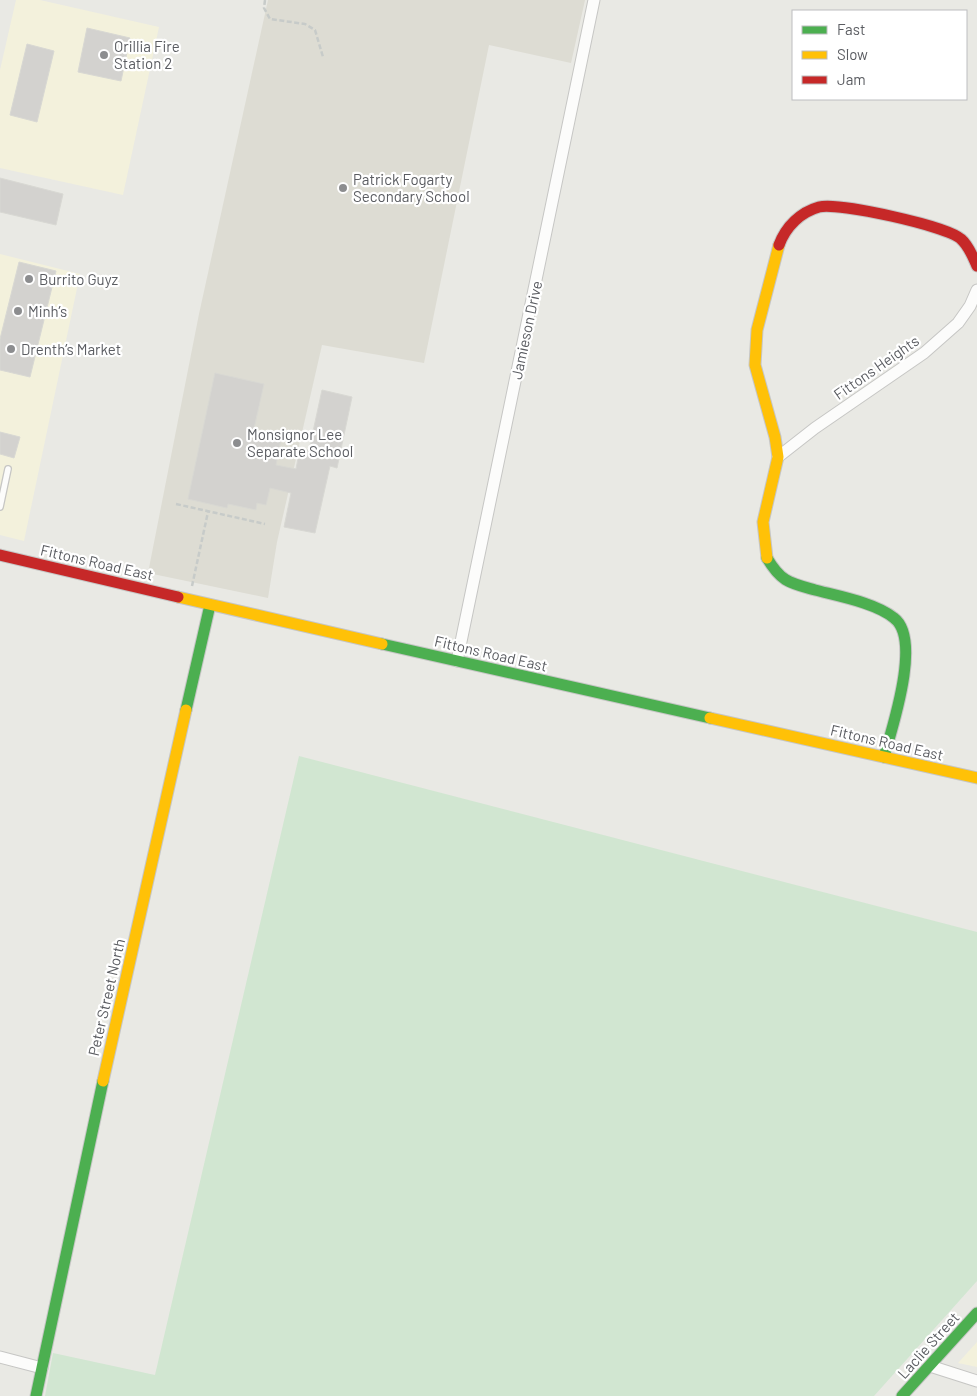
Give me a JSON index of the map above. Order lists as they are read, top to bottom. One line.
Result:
{"streets":{"street":["Jamieson Drive","Fittons Heights","Fittons Road East","Peter Street North","Laclie Street"]},"crossings":[["Jamieson Drive","Fittons Road East"],["Fittons Road East","Peter Street North"]],"places":["Orillia Fire Station 2","Patrick Fogarty Secondary School","Burrito Guyz","Minh’s","Drenth’s Market","Monsignor Lee Separate School"],"legend":["Fast","Slow","Jam"]}
